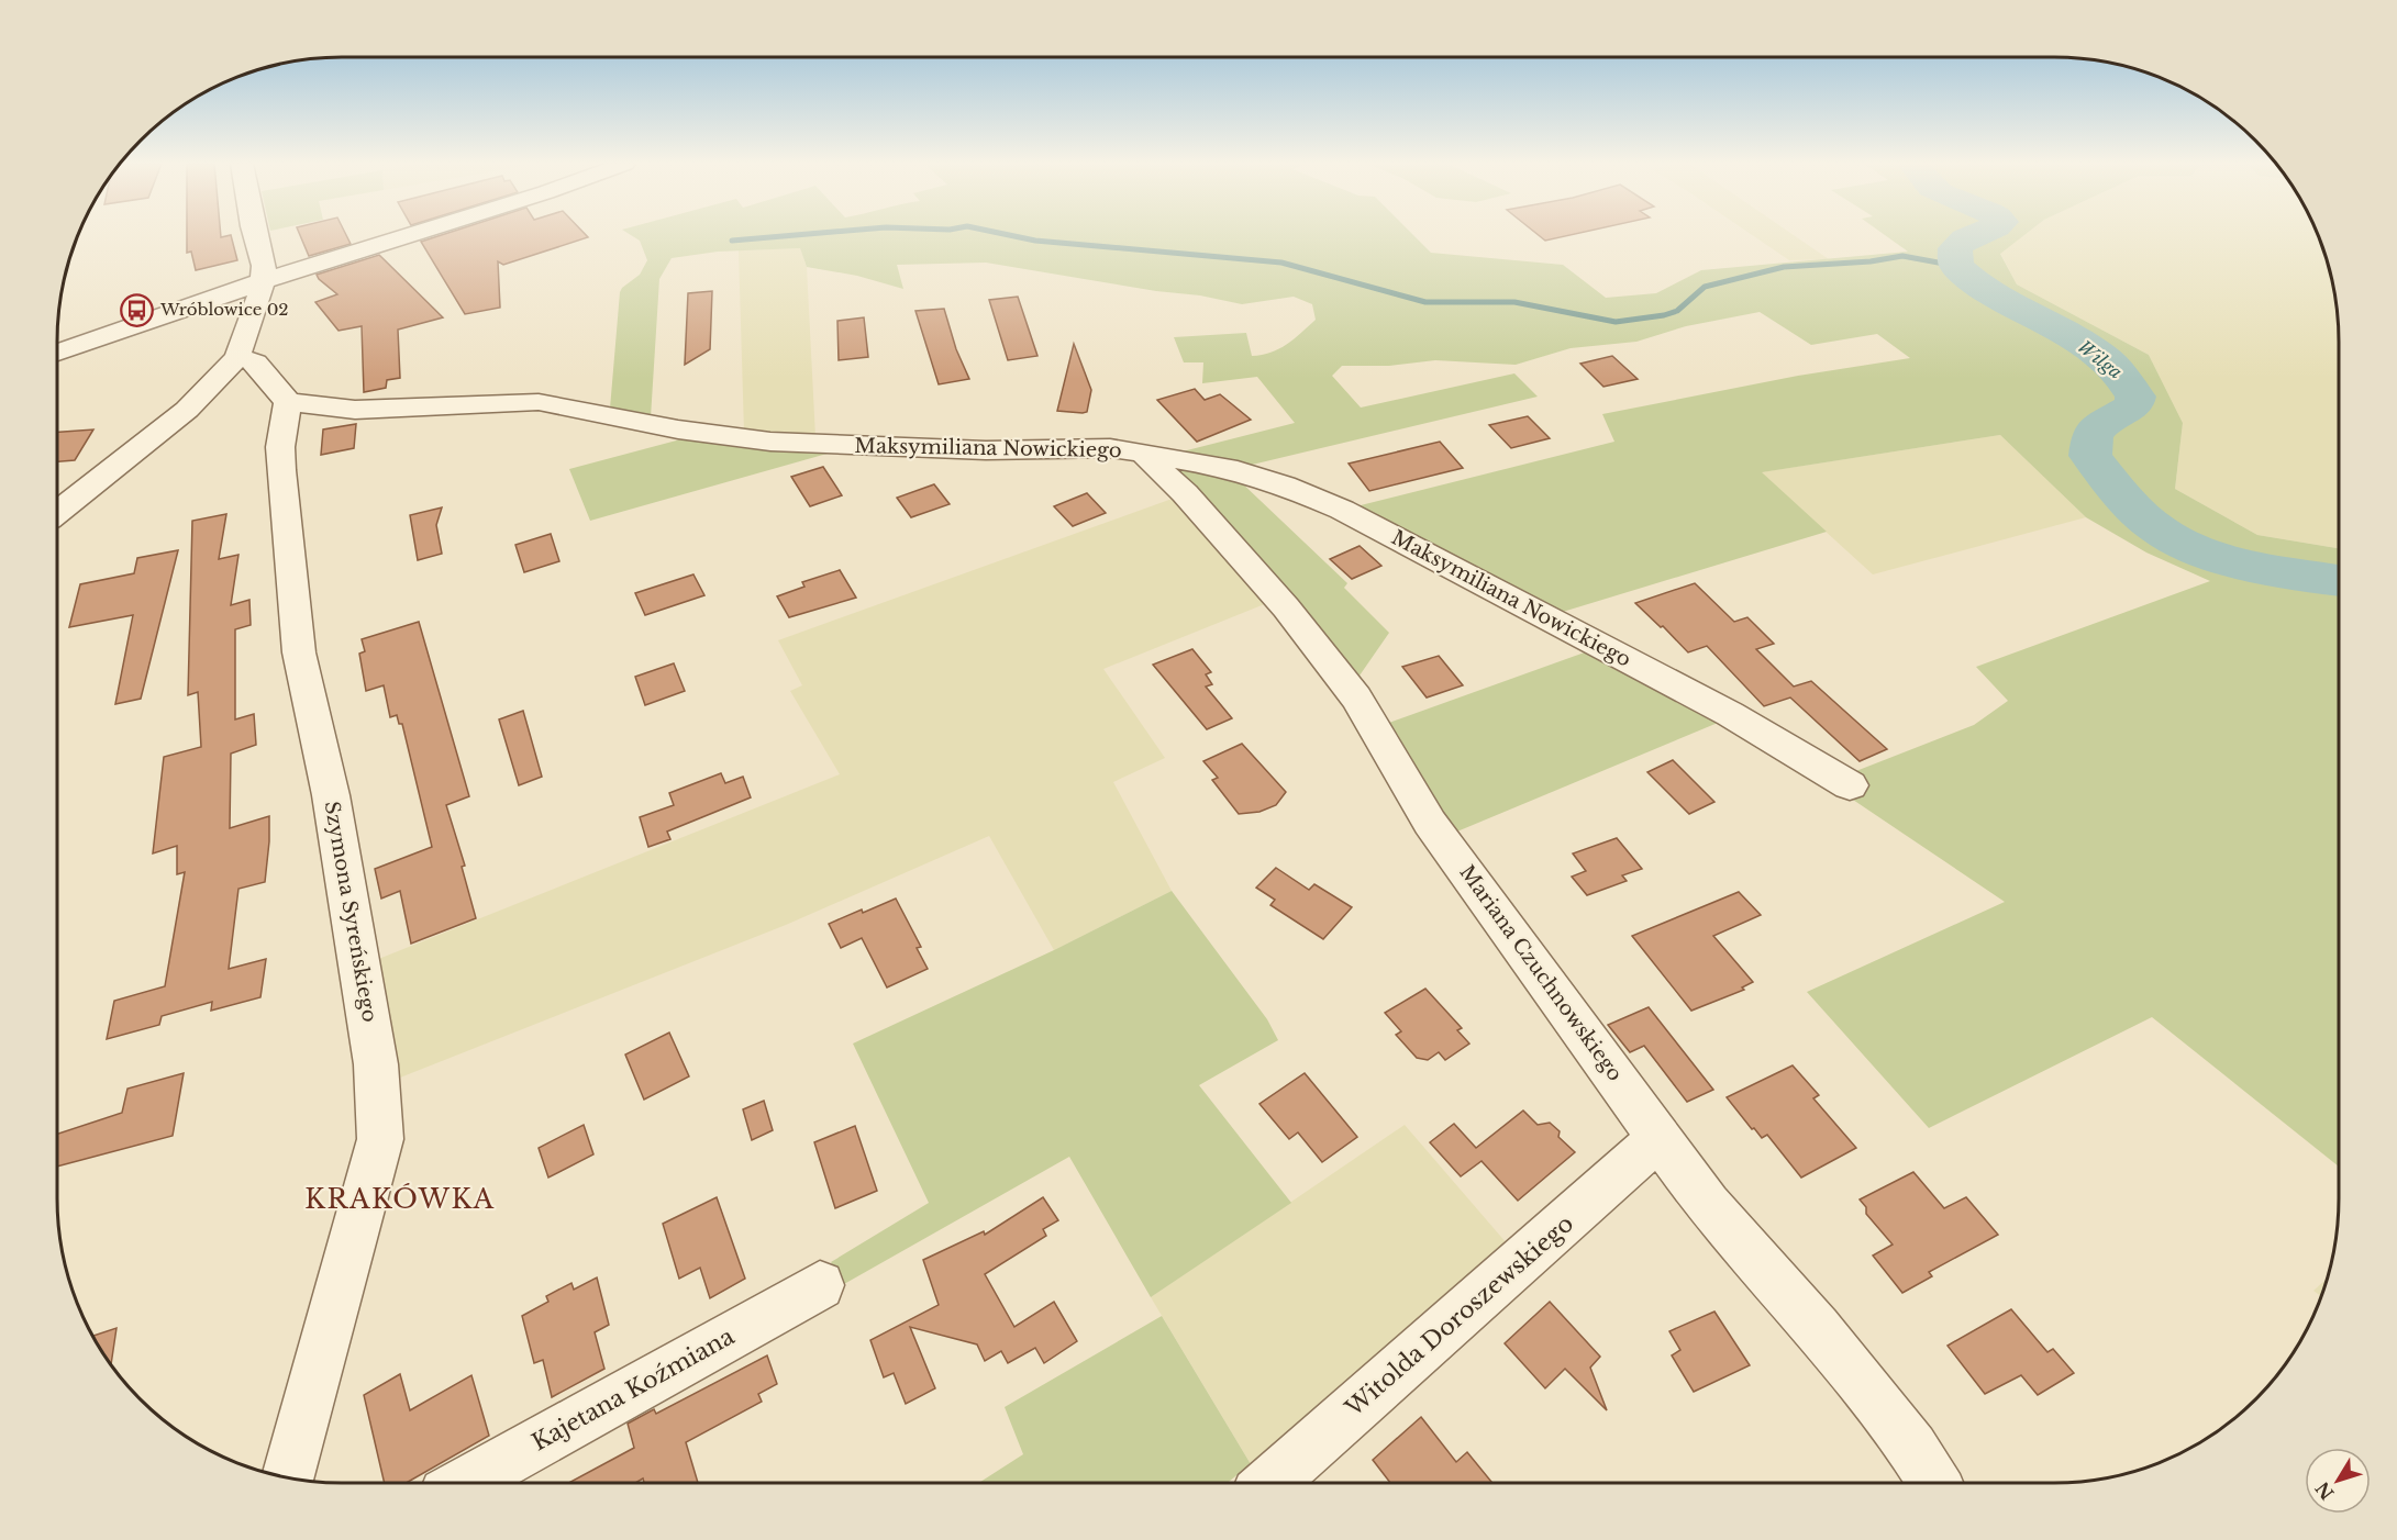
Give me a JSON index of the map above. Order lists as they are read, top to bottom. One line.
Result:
{"streets":{"street":["Maksymiliana Nowickiego","Szymona Syreńskiego","Mariana Czuchnowskiego","Witolda Doroszewskiego","Kajetana Koźmiana"]},"crossings":[["Maksymiliana Nowickiego","Szymona Syreńskiego"],["Maksymiliana Nowickiego","Mariana Czuchnowskiego"],["Mariana Czuchnowskiego","Witolda Doroszewskiego"]],"districts":["KRAKÓWKA"],"water":["Wilga"],"places":{"bus stop":["Wróblowice 02"]},"north":"bottom left"}
